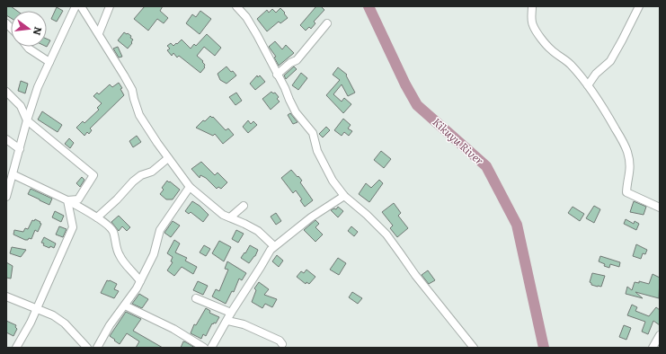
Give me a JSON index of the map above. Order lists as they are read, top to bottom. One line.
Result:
{"water":["Kikuyu River"],"north":"right"}
